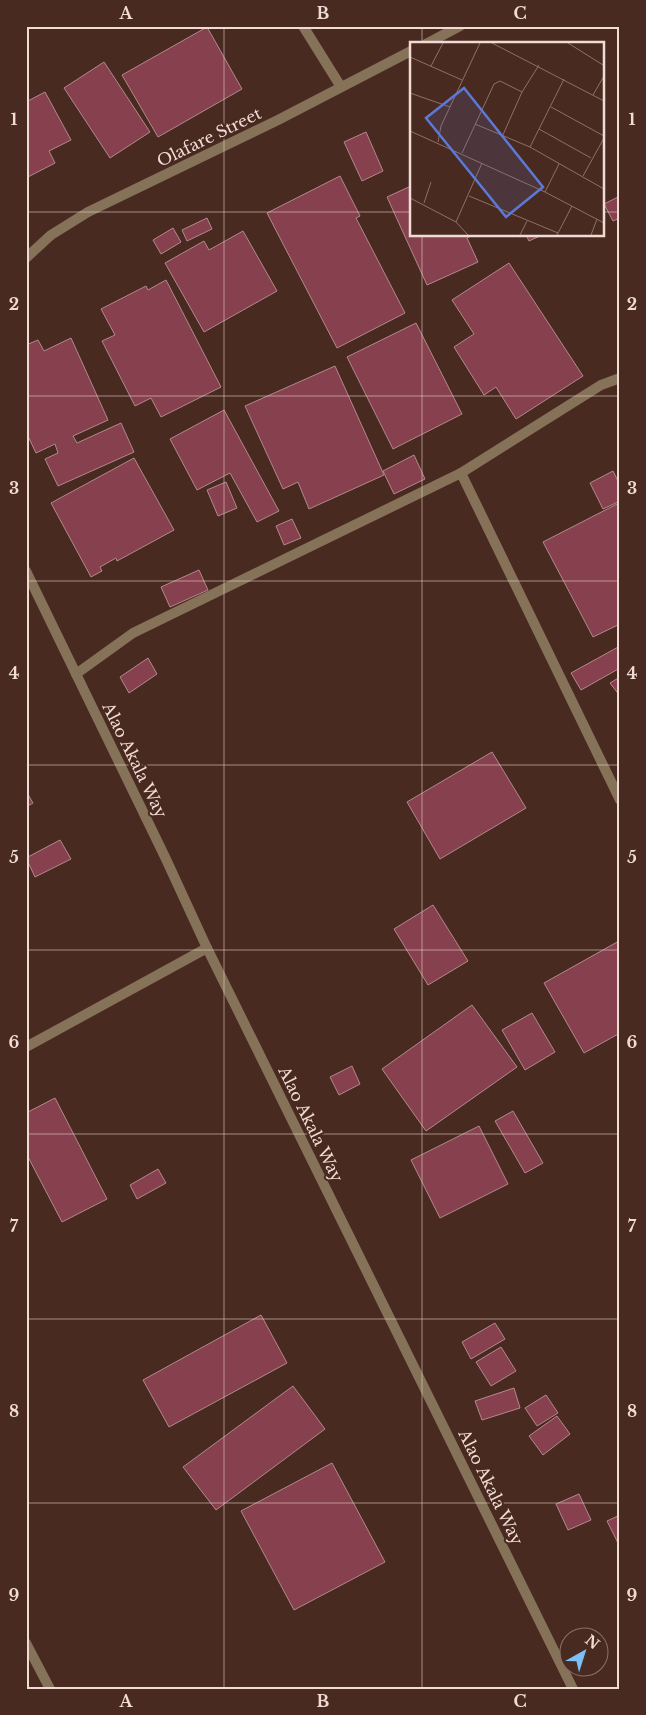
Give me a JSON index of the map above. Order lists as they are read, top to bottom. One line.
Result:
{"streets":{"street":["Olafare Street","Alao Akala Way"]},"north":"top right","grid":{"columns":["A","B","C"],"rows":["1","2","3","4","5","6","7","8","9"]}}
